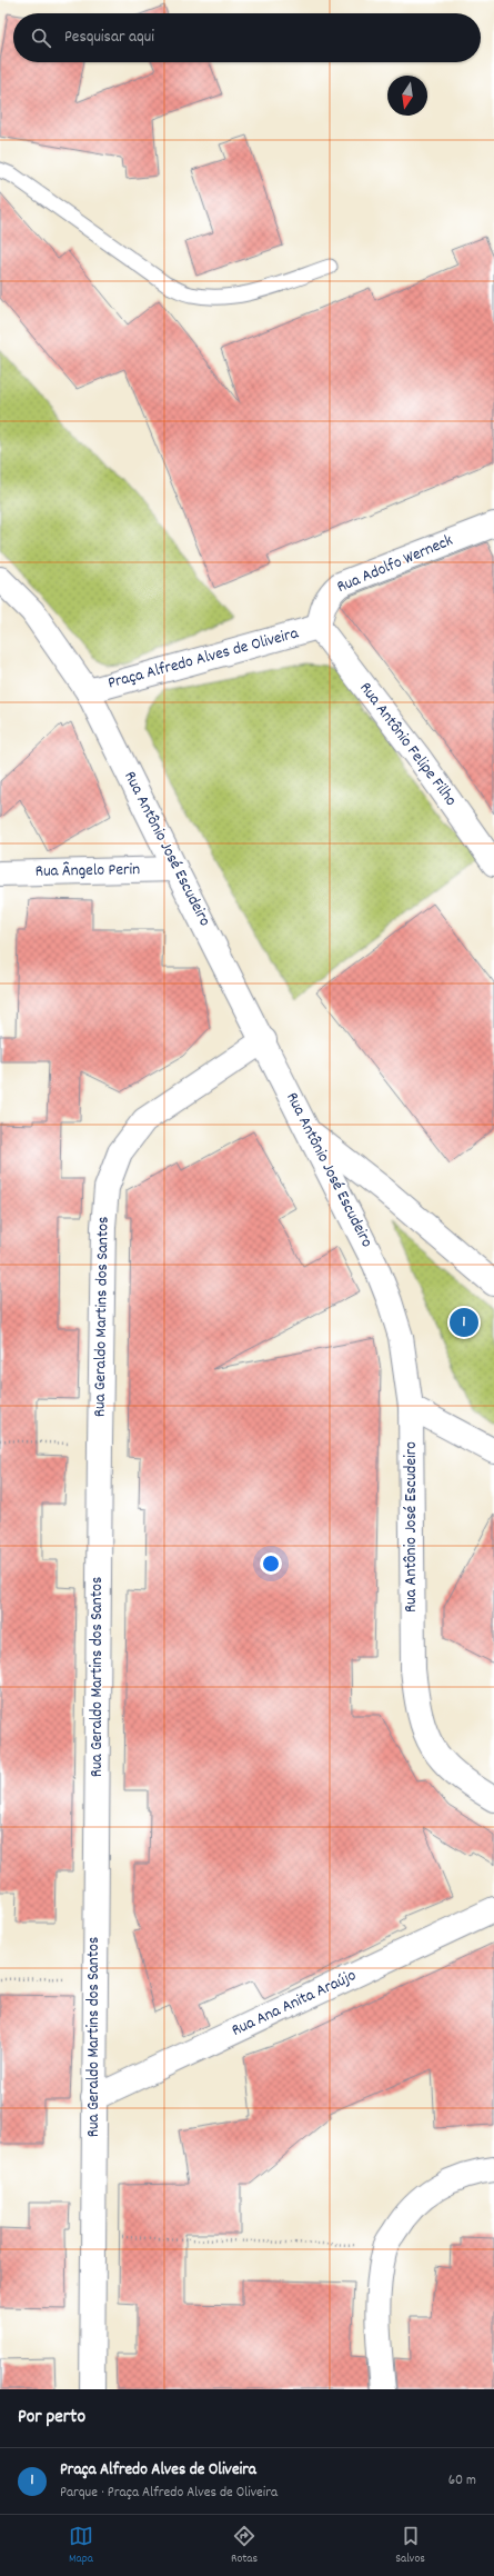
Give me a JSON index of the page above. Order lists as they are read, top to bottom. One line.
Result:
{"streets":{"street":["Rua Adolfo Werneck","Praça Alfredo Alves de Oliveira","Rua Antônio Felipe Filho","Rua Antônio José Escudeiro","Rua Ângelo Perin","Rua Geraldo Martins dos Santos","Rua Ana Anita Araújo"]},"crossings":[["Rua Adolfo Werneck","Praça Alfredo Alves de Oliveira"],["Rua Adolfo Werneck","Rua Antônio Felipe Filho"],["Praça Alfredo Alves de Oliveira","Rua Antônio Felipe Filho"],["Praça Alfredo Alves de Oliveira","Rua Antônio José Escudeiro"],["Rua Antônio José Escudeiro","Rua Ângelo Perin"],["Rua Antônio José Escudeiro","Rua Geraldo Martins dos Santos"],["Rua Geraldo Martins dos Santos","Rua Ana Anita Araújo"]],"north":"bottom","page":{"search":"Pesquisar aqui","pins":"1","heading":"Por perto","list":[{"mark":"1","name":"Praça Alfredo Alves de Oliveira","note":"Parque · Praça Alfredo Alves de Oliveira","value":"60 m"}],"nav":["Mapa","Rotas","Salvos"]}}
